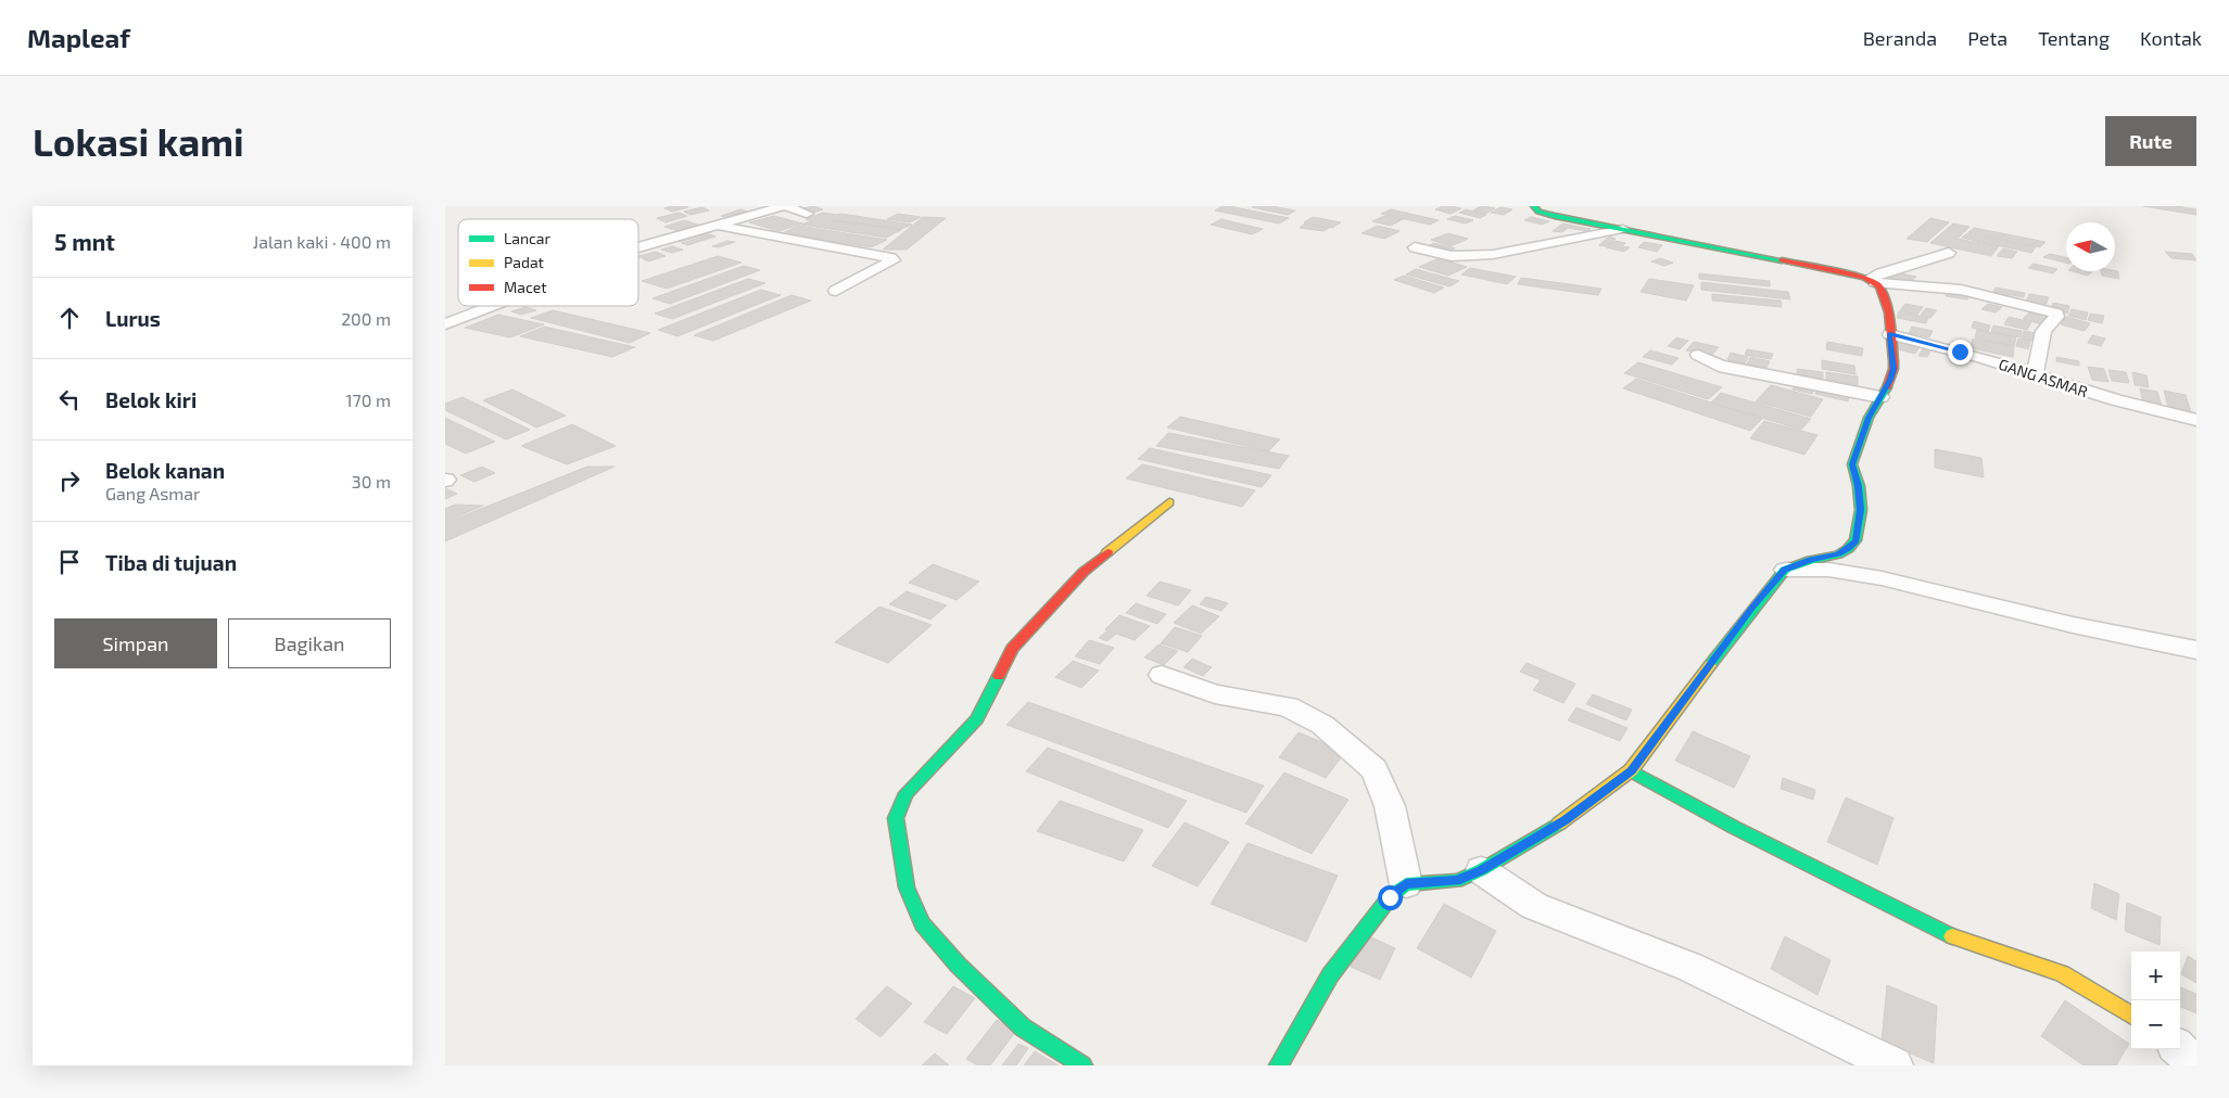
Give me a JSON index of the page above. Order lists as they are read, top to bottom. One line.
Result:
{"streets":{"street":["GANG ASMAR"]},"legend":["Lancar","Padat","Macet"],"north":"left","page":{"header":"Mapleaf","nav":["Beranda","Peta","Tentang","Kontak"],"buttons":["Rute",["Simpan","Bagikan"]],"title":"Lokasi kami","heading":["5 mnt","Jalan kaki · 400 m"],"list":[["Lurus","200 m"],["Belok kiri","170 m"],["Belok kanan","Gang Asmar","30 m"],"Tiba di tujuan"],"map_buttons":["+","−"]}}
